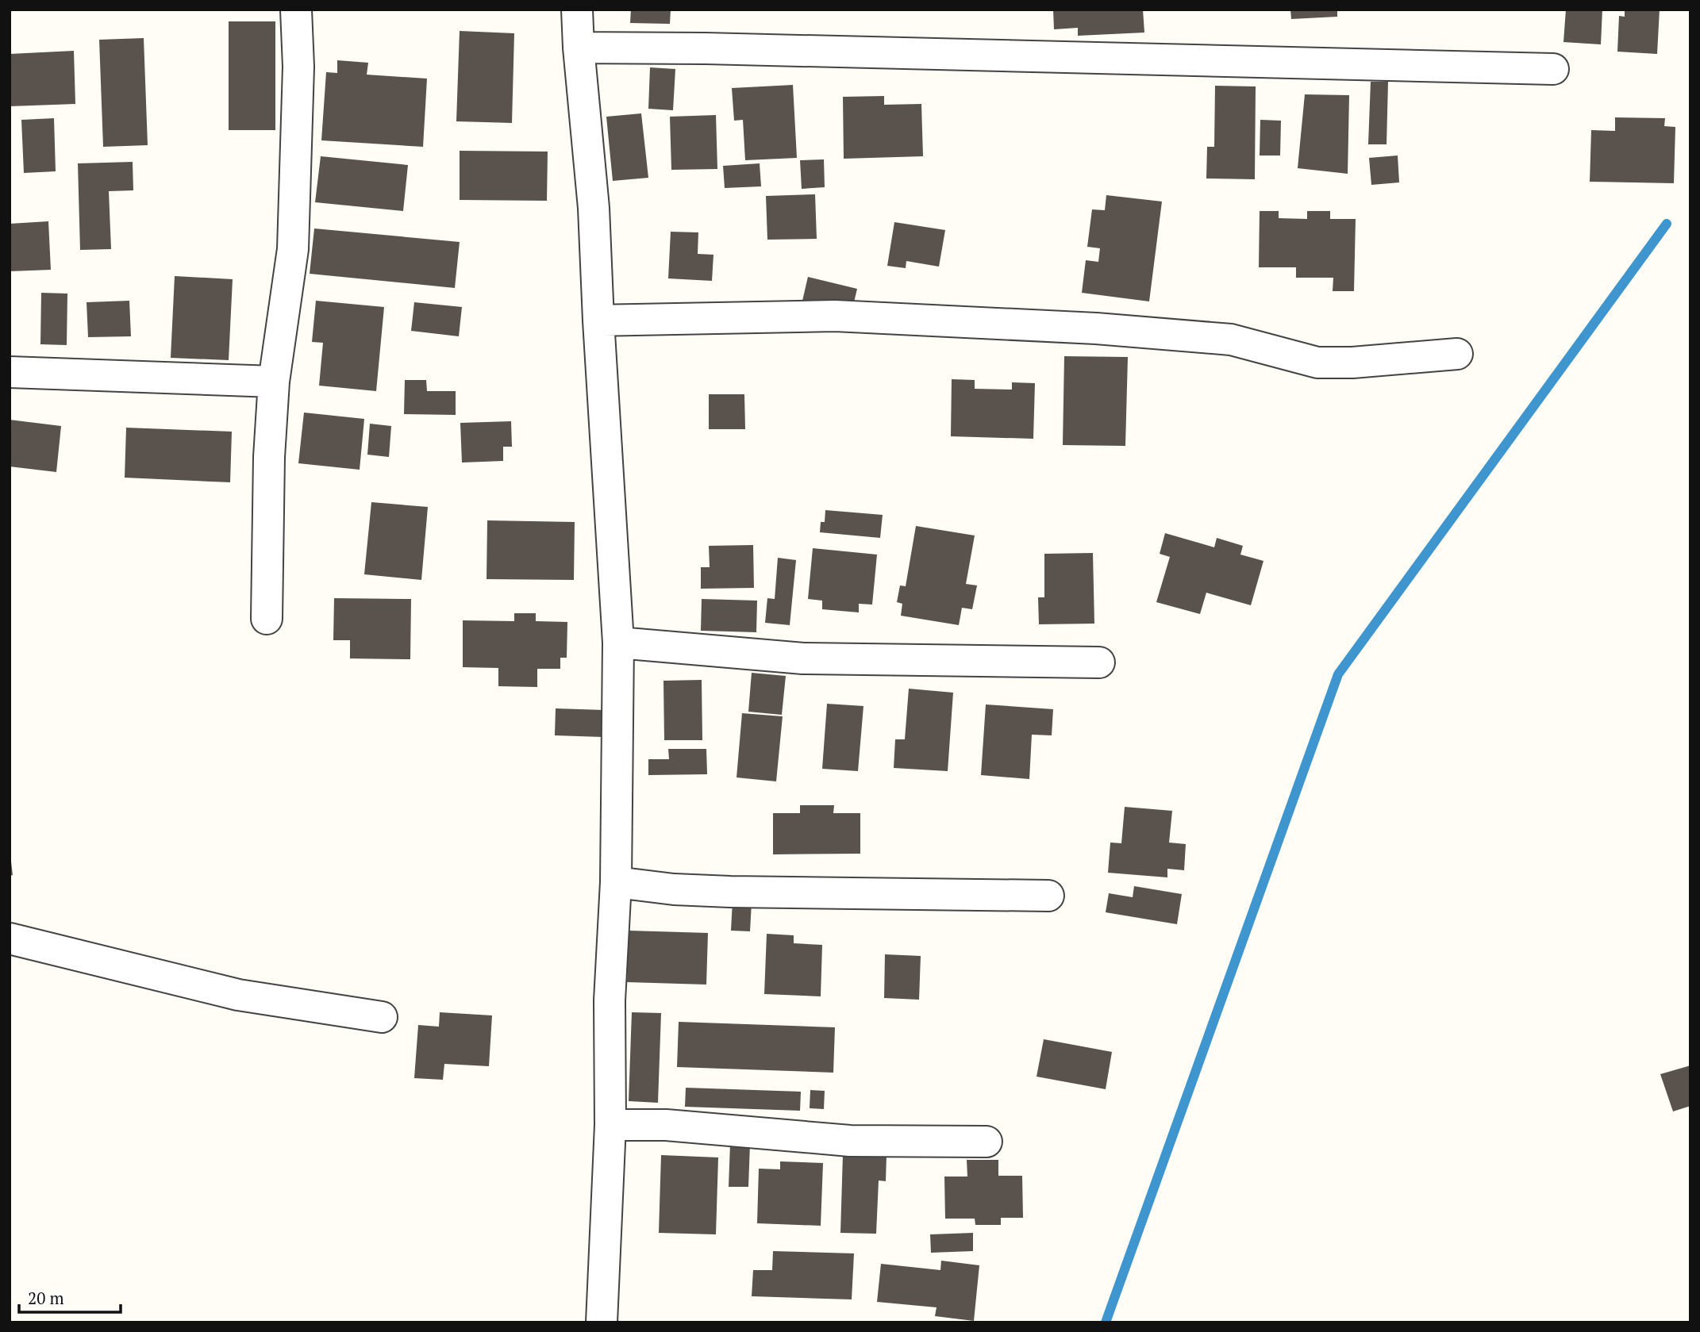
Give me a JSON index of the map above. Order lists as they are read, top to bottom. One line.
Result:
{"scale_bar":"20 m"}
